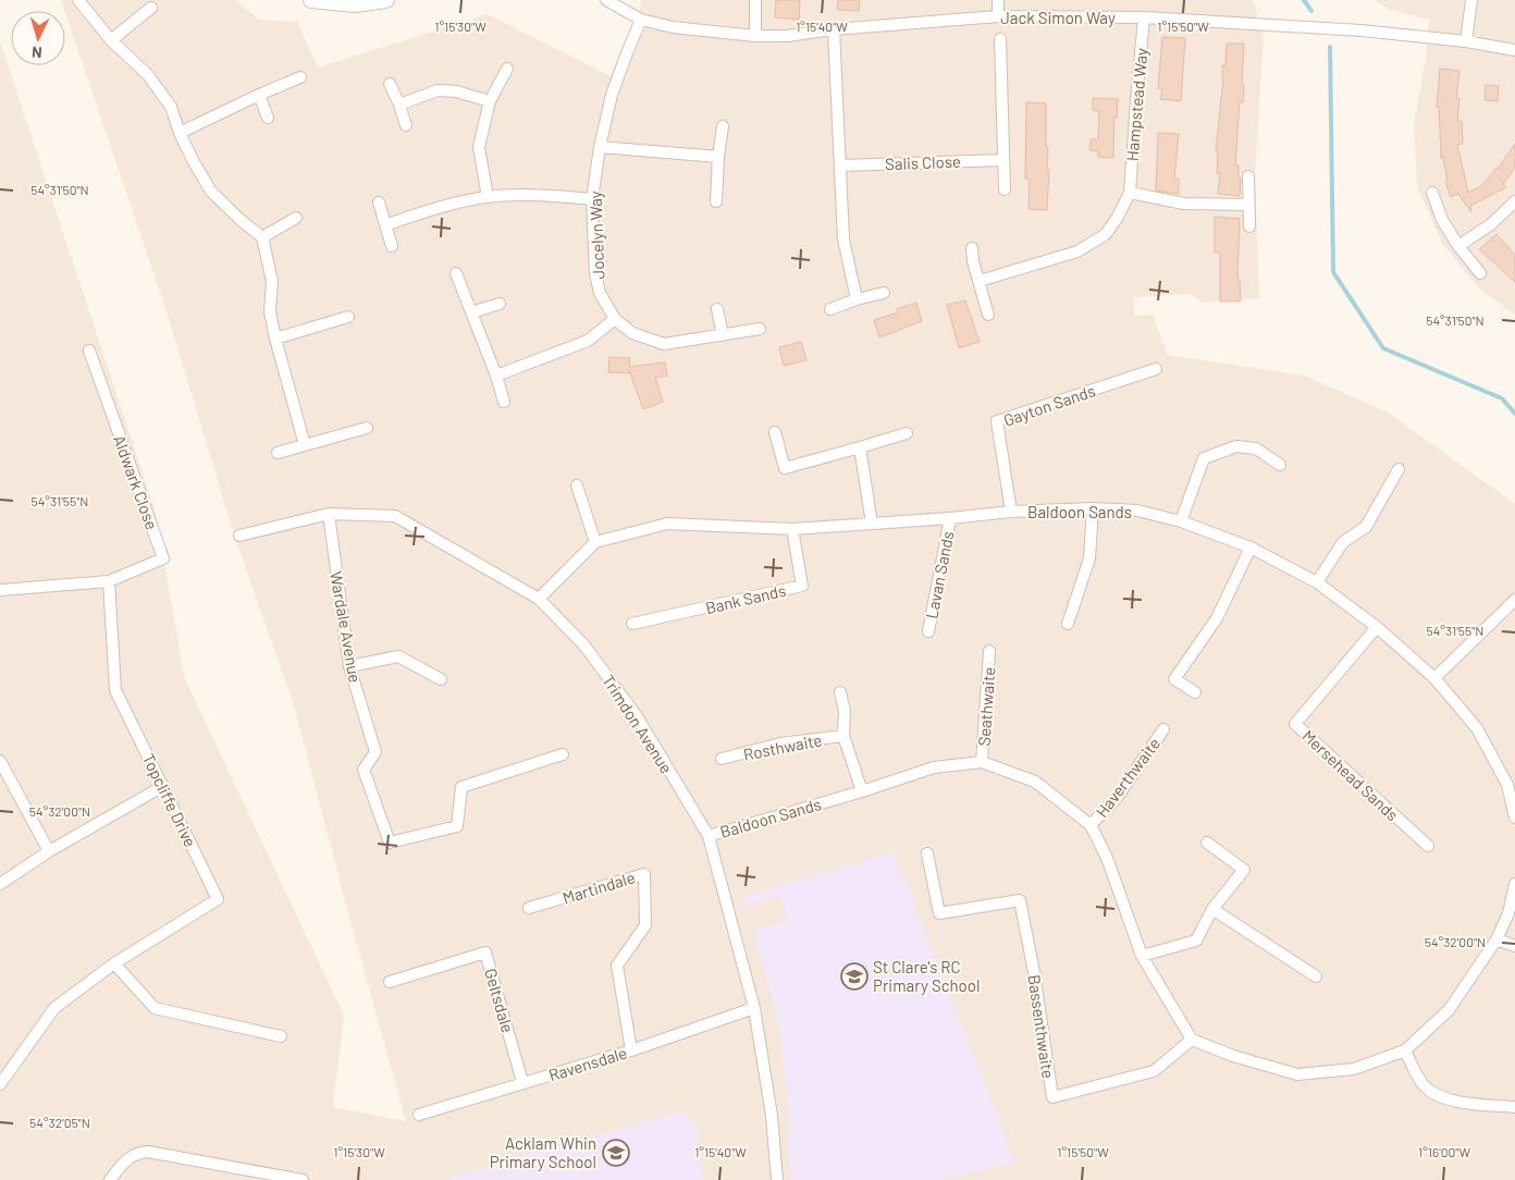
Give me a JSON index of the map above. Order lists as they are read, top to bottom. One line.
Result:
{"streets":{"street":["Jack Simon Way","Hampstead Way","Salis Close","Jocelyn Way","Gayton Sands","Aldwark Close","Baldoon Sands","Lavan Sands","Bank Sands","Wardale Avenue","Seathwaite","Trimdon Avenue","Rosthwaite","Mersehead Sands","Haverthwaite","Topcliffe Drive","Martindale","Geltsdale","Bassenthwaite","Ravensdale"]},"crossings":[["Jack Simon Way","Hampstead Way"],["Jack Simon Way","Jocelyn Way"],["Gayton Sands","Baldoon Sands"],["Aldwark Close","Topcliffe Drive"],["Baldoon Sands","Lavan Sands"],["Baldoon Sands","Bank Sands"],["Baldoon Sands","Seathwaite"],["Baldoon Sands","Trimdon Avenue"],["Baldoon Sands","Rosthwaite"],["Baldoon Sands","Mersehead Sands"],["Baldoon Sands","Haverthwaite"],["Baldoon Sands","Bassenthwaite"],["Wardale Avenue","Trimdon Avenue"],["Trimdon Avenue","Ravensdale"],["Martindale","Ravensdale"],["Geltsdale","Ravensdale"]],"places":{"school or university":["St Clare's RC Primary School","Acklam Whin Primary School"]},"north":"bottom","coordinates":["1°15'30\"W","1°15'40\"W","1°15'50\"W","54°31'50\"N","54°31'55\"N","54°32'00\"N","54°32'05\"N","1°16'00\"W"]}
